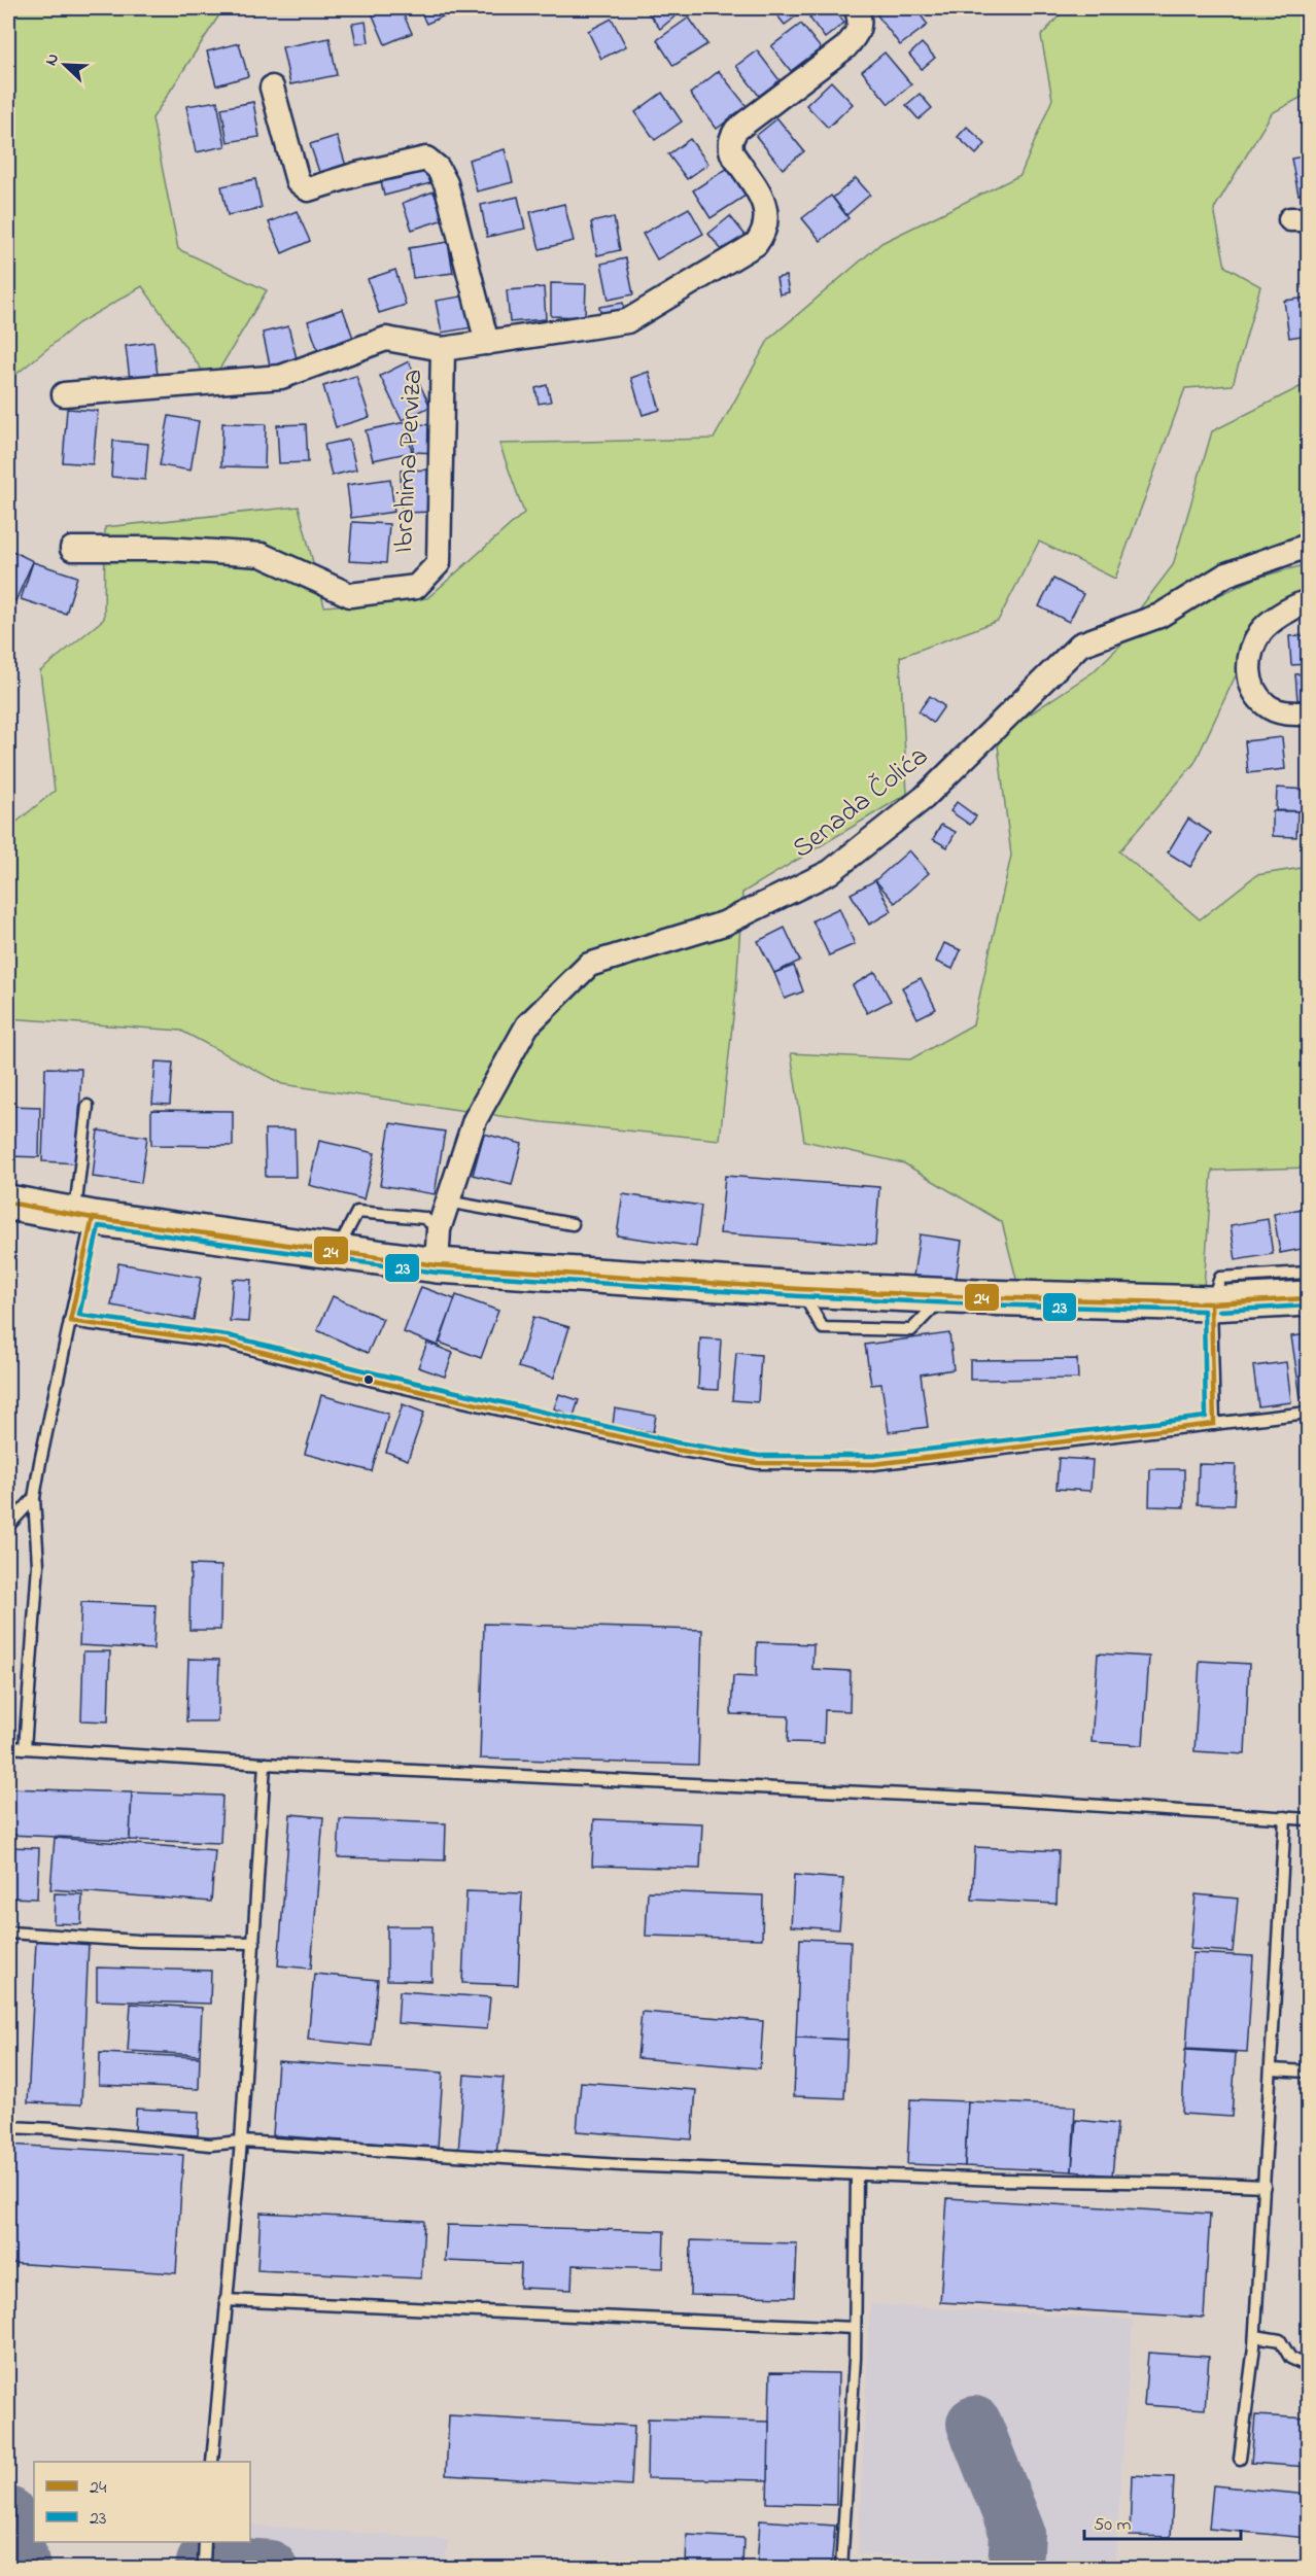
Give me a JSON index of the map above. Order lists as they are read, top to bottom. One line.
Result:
{"streets":{"street":["Ibrahima Perviza","Senada Čolića"]},"lines":["transit line 24","transit line 23"],"legend":["24","23"],"scale_bar":"50 m","north":"top left"}
